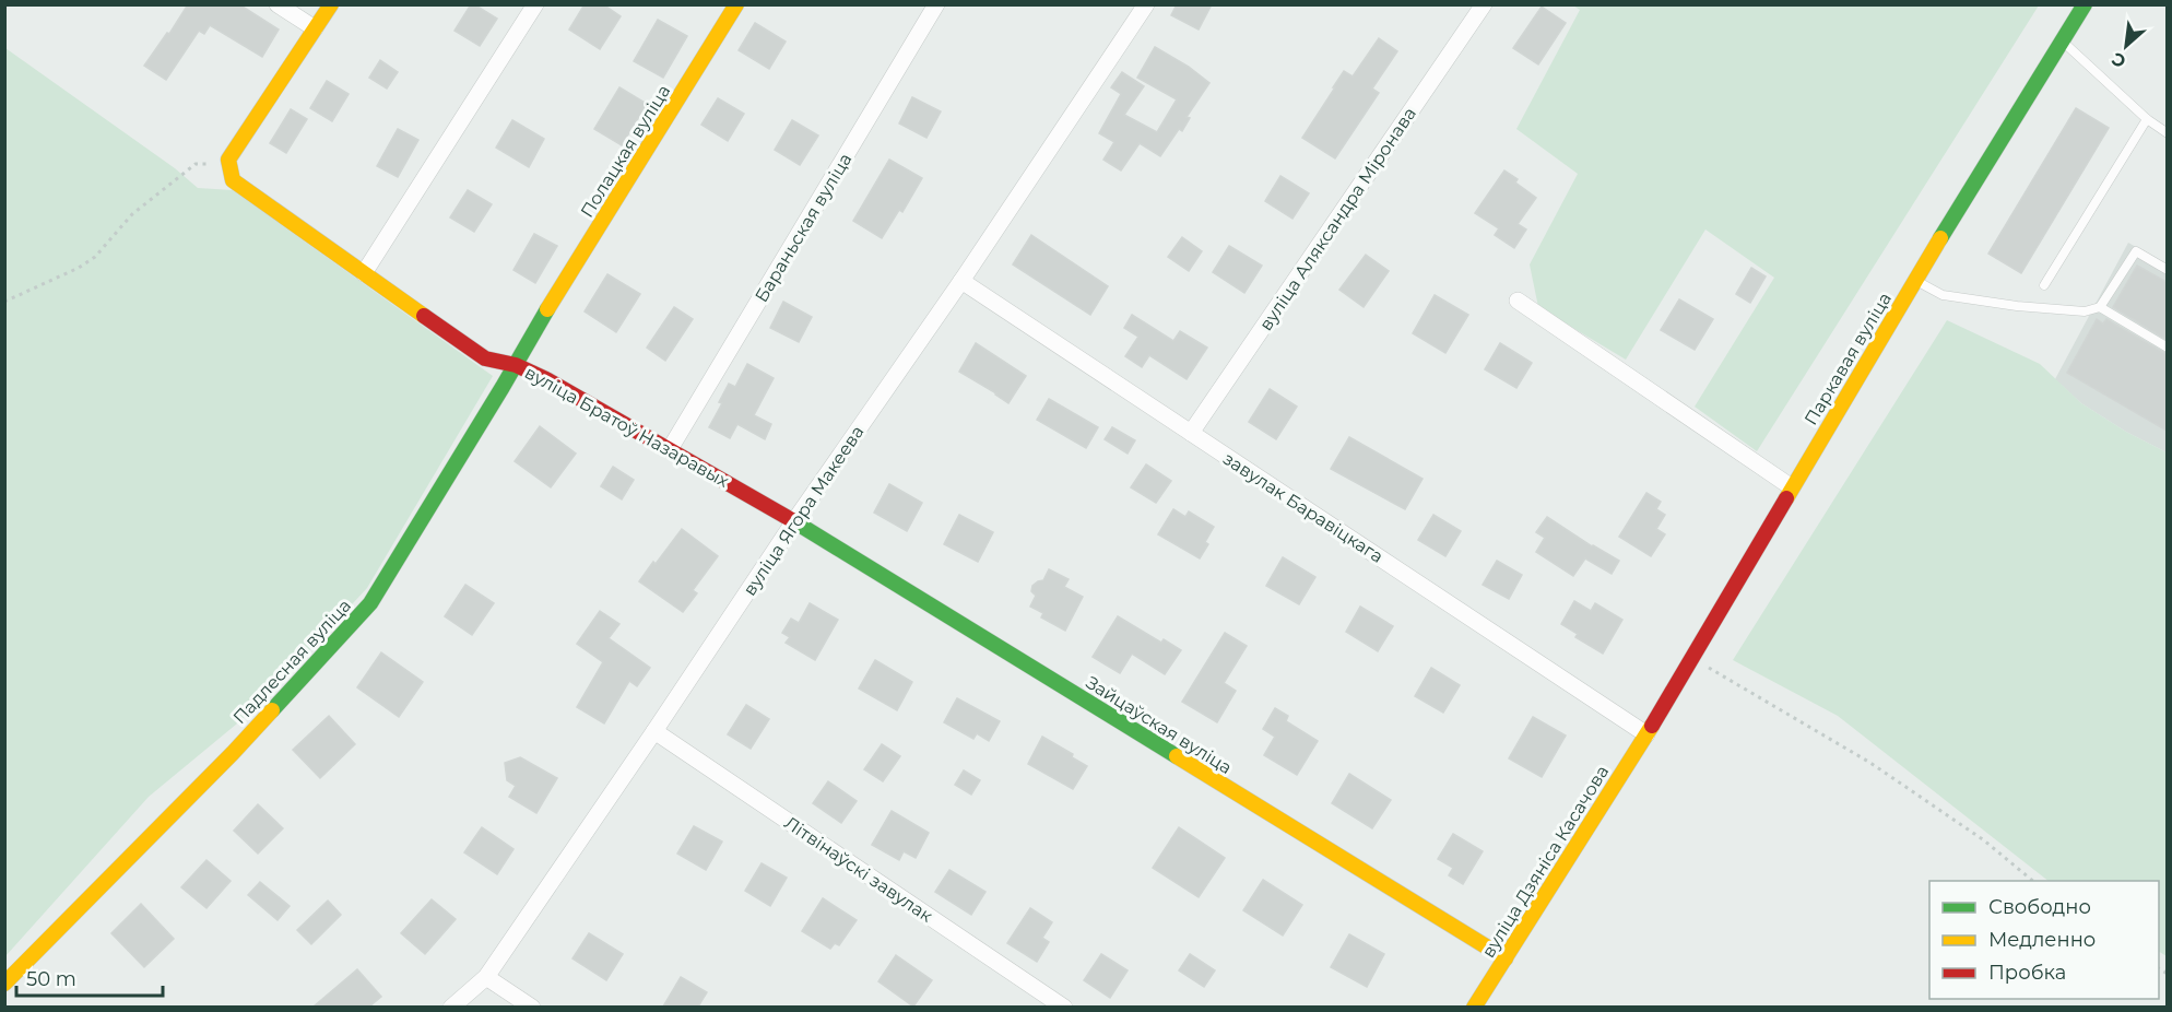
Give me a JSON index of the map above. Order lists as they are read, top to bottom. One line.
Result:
{"streets":{"street":["Полацкая вуліца","вуліца Аляксандра Міронава","Бараньская вуліца","Паркавая вуліца","вуліца Братоў Назаравых","завулак Баравіцкага","вуліца Ягора Макеева","Падлесная вуліца","Зайцаўская вуліца","вуліца Дзяніса Касачова","Літвінаўскі завулак"]},"crossings":[["Полацкая вуліца","Падлесная вуліца"],["вуліца Аляксандра Міронава","завулак Баравіцкага"],["Бараньская вуліца","вуліца Братоў Назаравых"],["Паркавая вуліца","завулак Баравіцкага"],["Паркавая вуліца","вуліца Дзяніса Касачова"],["вуліца Братоў Назаравых","вуліца Ягора Макеева"],["вуліца Братоў Назаравых","Падлесная вуліца"],["вуліца Братоў Назаравых","Зайцаўская вуліца"],["завулак Баравіцкага","вуліца Ягора Макеева"],["завулак Баравіцкага","вуліца Дзяніса Касачова"],["вуліца Ягора Макеева","Зайцаўская вуліца"],["вуліца Ягора Макеева","Літвінаўскі завулак"],["Зайцаўская вуліца","вуліца Дзяніса Касачова"]],"legend":["Свободно","Медленно","Пробка"],"scale_bar":"50 m","north":"bottom left"}
